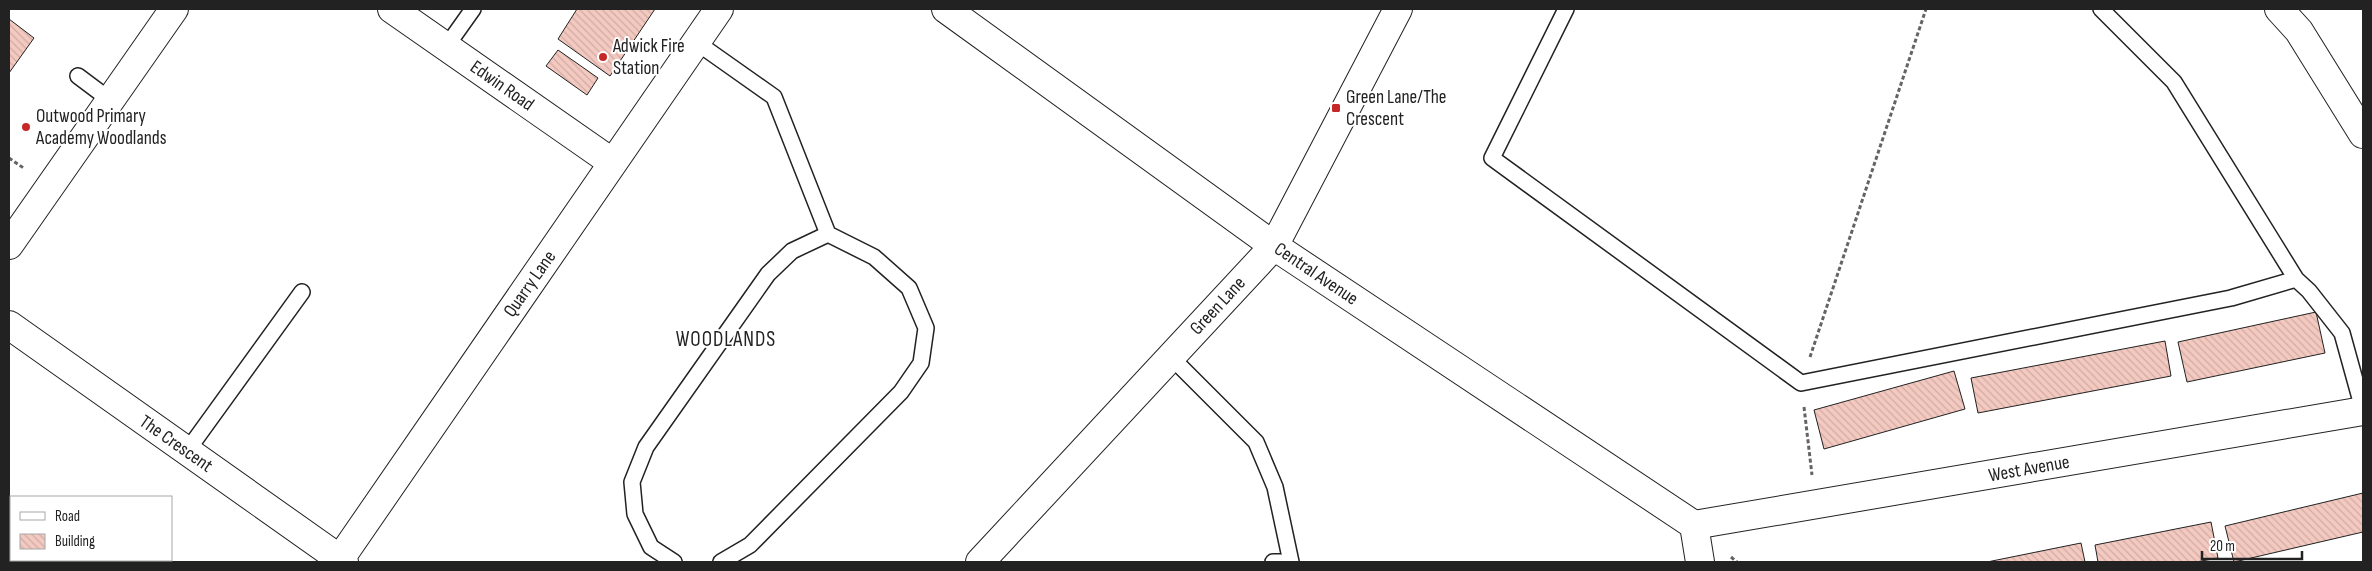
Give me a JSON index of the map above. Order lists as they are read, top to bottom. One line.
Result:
{"streets":{"street":["Edwin Road","Central Avenue","Quarry Lane","Green Lane","The Crescent","West Avenue"]},"crossings":[["Edwin Road","Quarry Lane"],["Central Avenue","Green Lane"],["Central Avenue","West Avenue"],["Quarry Lane","The Crescent"]],"districts":["WOODLANDS"],"places":{"other":["Adwick Fire Station","Outwood Primary Academy Woodlands"],"transit":["Green Lane/The Crescent"]},"legend":["Road","Building"],"scale_bar":"20 m"}
